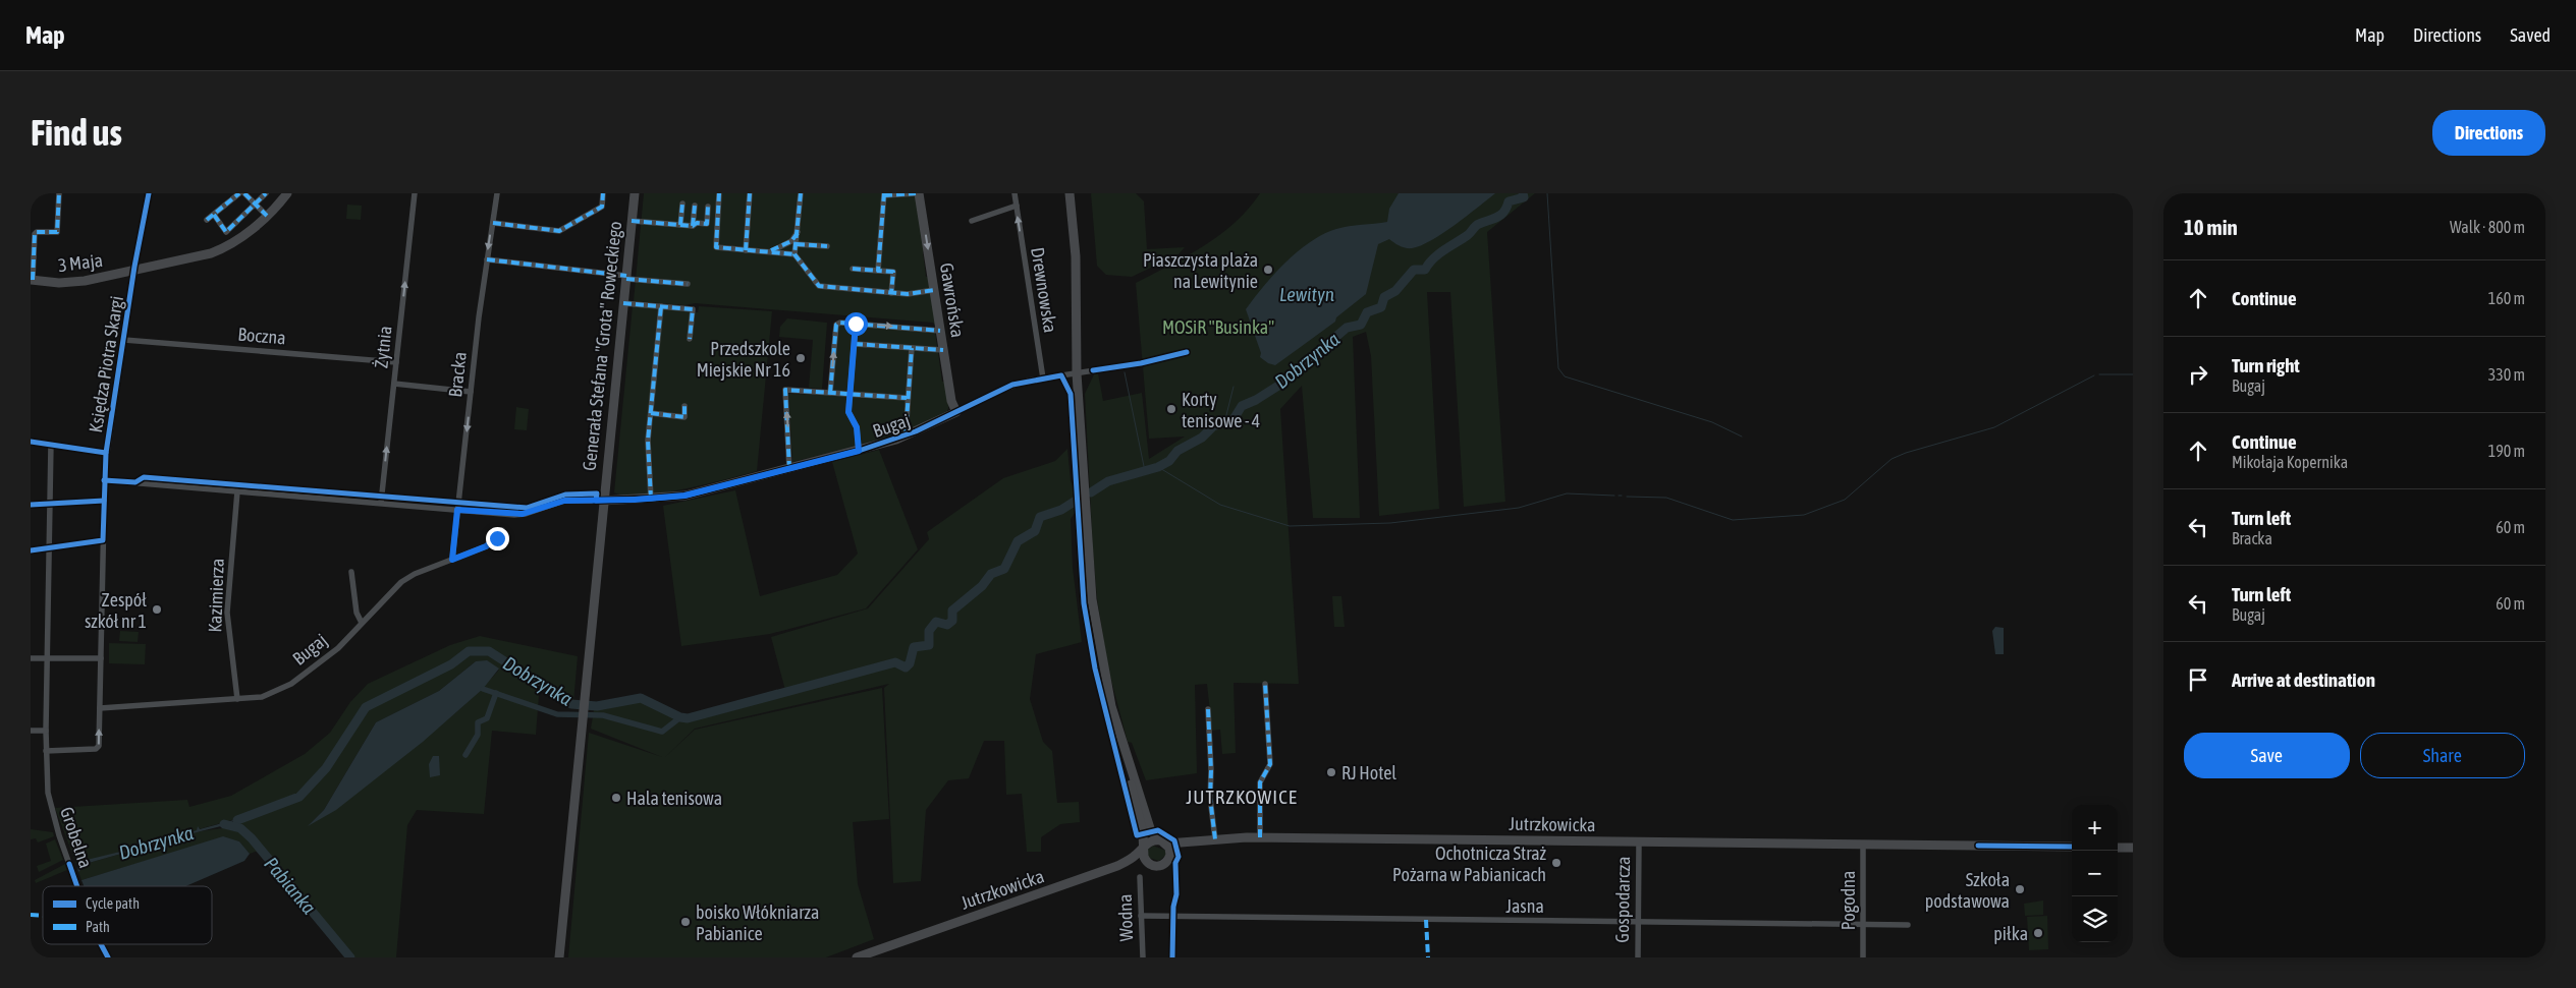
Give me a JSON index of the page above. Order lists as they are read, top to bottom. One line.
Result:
{"streets":{"street":["3 Maja","Drewnowska","Gawrońska","Boczna","Generała Stefana \"Grota\" Roweckiego","Żytnia","Księdza Piotra Skargi","Bracka","Bugaj","Kazimierza","Jutrzkowicka","Grobelna","Gospodarcza","Pogodna","Jasna","Wodna"]},"crossings":[["3 Maja","Księdza Piotra Skargi"],["Drewnowska","Bugaj"],["Gawrońska","Bugaj"],["Boczna","Żytnia"],["Boczna","Księdza Piotra Skargi"],["Generała Stefana \"Grota\" Roweckiego","Bugaj"],["Księdza Piotra Skargi","Bugaj"],["Księdza Piotra Skargi","Grobelna"],["Bracka","Bugaj"],["Bugaj","Kazimierza"],["Jutrzkowicka","Gospodarcza"],["Jutrzkowicka","Pogodna"],["Gospodarcza","Jasna"],["Pogodna","Jasna"],["Jasna","Wodna"]],"one_way":["Żytnia","Bracka"],"districts":["JUTRZKOWICE"],"water":["Lewityn","Dobrzynka","Pabianka"],"parks":["MOSiR \"Businka\""],"places":["Piaszczysta plaża na Lewitynie","Przedszkole Miejskie Nr 16","Korty tenisowe - 4","Zespół szkół nr 1","RJ Hotel","Hala tenisowa","Ochotnicza Straż Pożarna w Pabianicach","Szkoła podstawowa","boisko Włókniarza Pabianice","piłka"],"legend":["Cycle path","Path"],"page":{"header":"Map","nav":["Map","Directions","Saved"],"buttons":["Directions",["Save","Share"]],"title":"Find us","heading":["10 min","Walk · 800 m"],"list":[["Continue","160 m"],["Turn right","Bugaj","330 m"],["Continue","Mikołaja Kopernika","190 m"],["Turn left","Bracka","60 m"],["Turn left","Bugaj","60 m"],"Arrive at destination"],"map_buttons":["+","−"]}}
